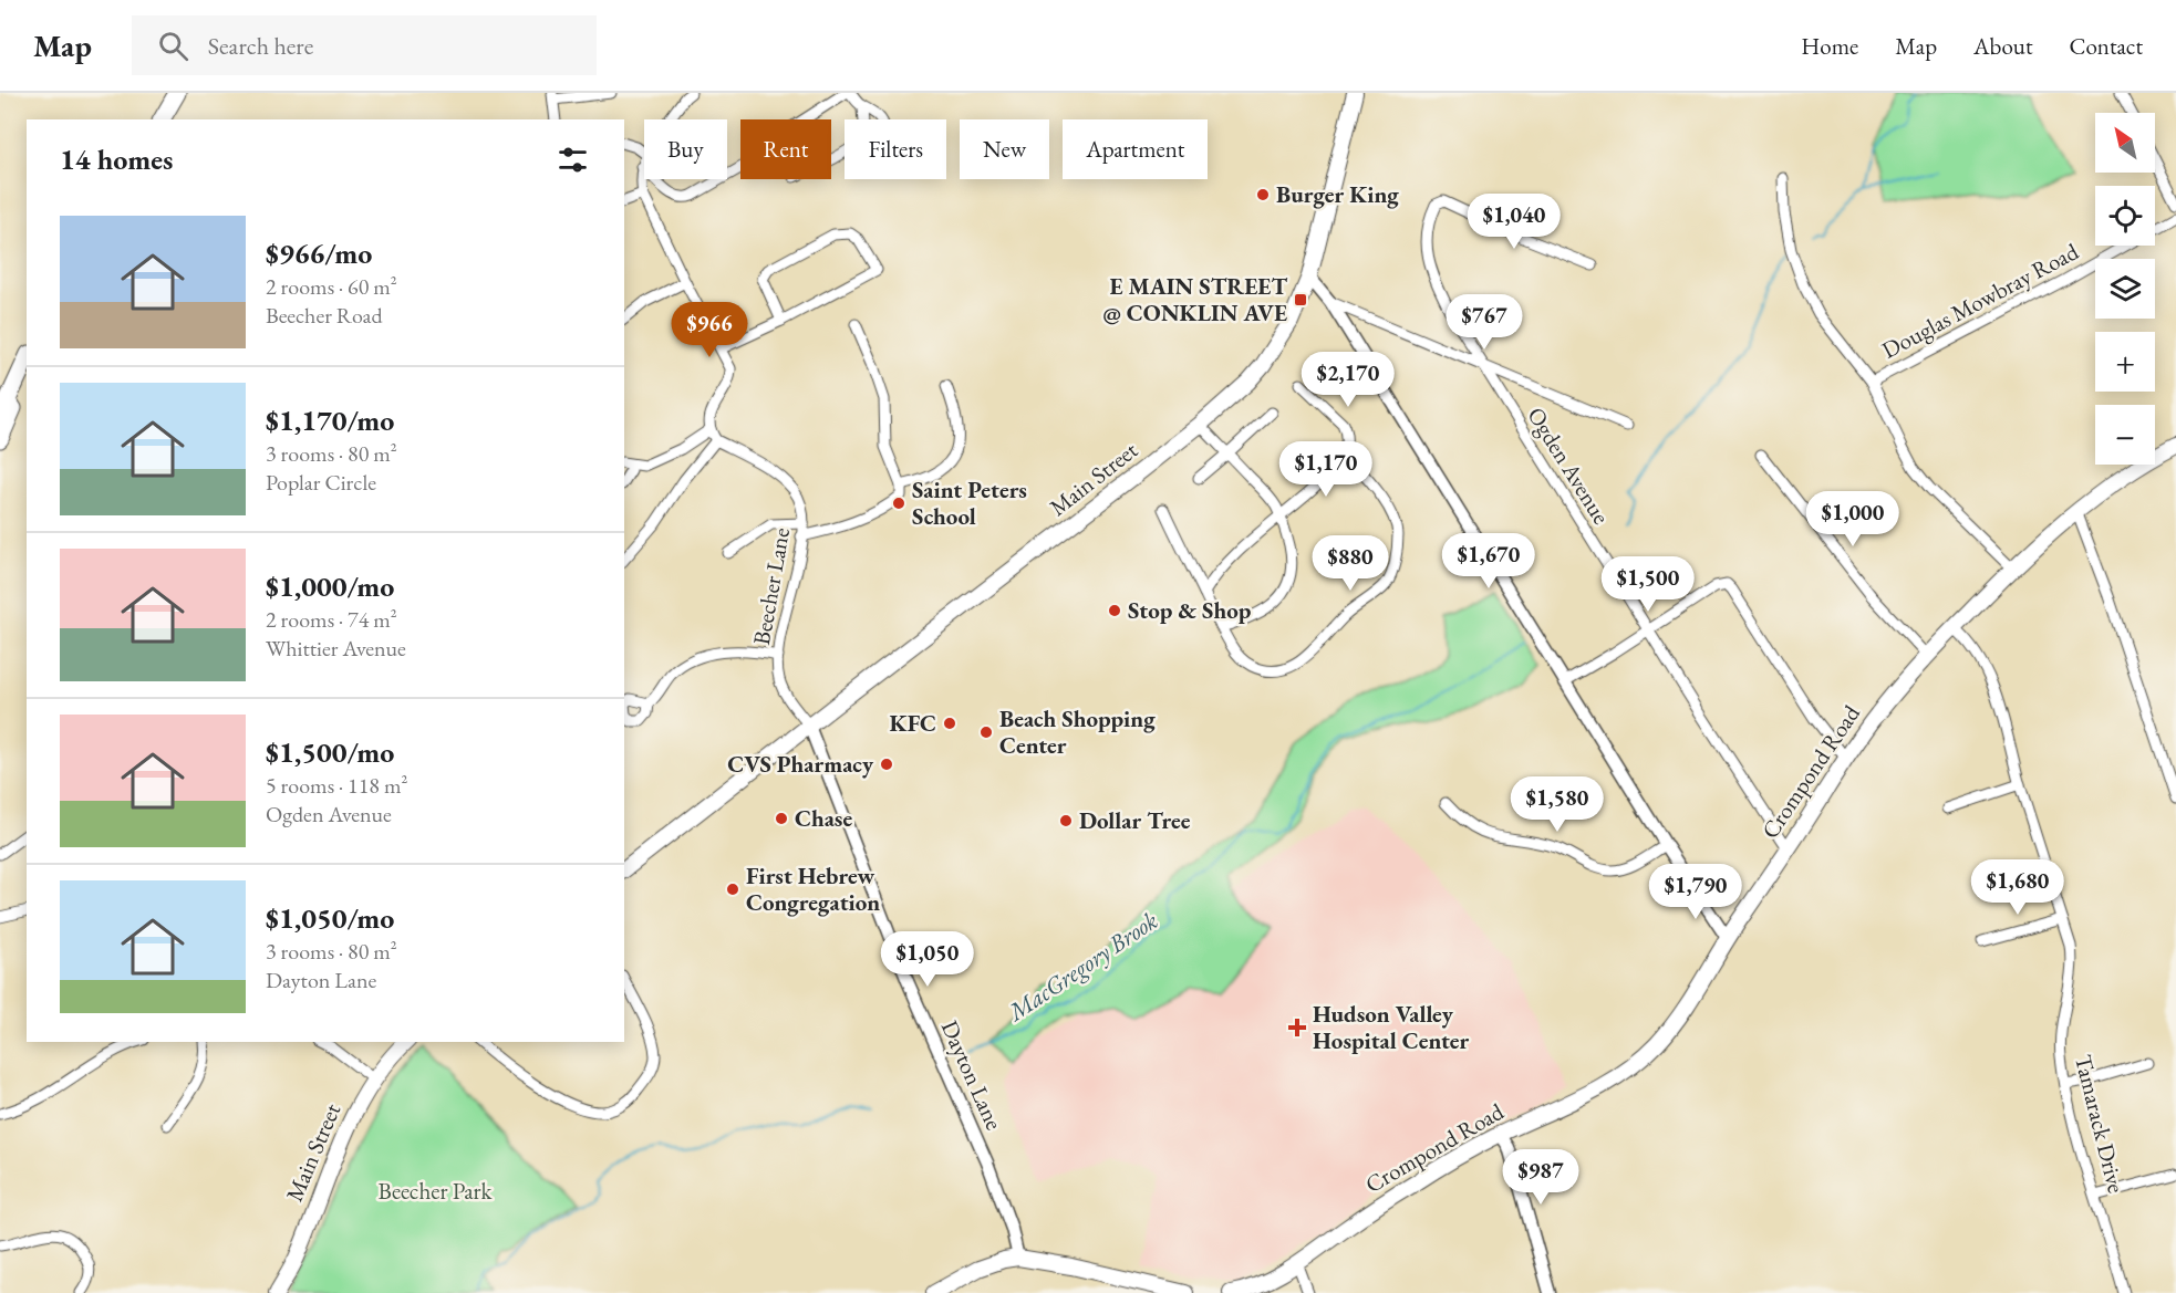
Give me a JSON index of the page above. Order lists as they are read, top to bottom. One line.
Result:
{"streets":{"main road":["Main Street","Crompond Road"],"street":["Douglas Mowbray Road","Ogden Avenue","Beecher Lane","Dayton Lane","Tamarack Drive"]},"crossings":[["Ogden Avenue","Crompond Road"],["Main Street","Beecher Lane"],["Main Street","Dayton Lane"],["Beecher Lane","Dayton Lane"],["Crompond Road","Tamarack Drive"]],"water":["MacGregory Brook"],"parks":["Beecher Park"],"places":{"other":["Burger King","Saint Peters School","Stop & Shop","KFC","Beach Shopping Center","CVS Pharmacy","Chase","Dollar Tree","First Hebrew Congregation"],"transit":["E MAIN STREET @ CONKLIN AVE"],"health":["Hudson Valley Hospital Center"]},"north":"top left","page":{"header":"Map","search":"Search here","nav":["Home","Map","About","Contact"],"map_buttons":["+","−"],"chip":["Buy","Rent","Filters","New","Apartment"],"heading":"14 homes","price":["$1,040","$767","$966","$2,170","$1,170","$1,000","$1,670","$880","$1,500","$1,580","$1,680","$1,790","$1,050","$987"],"list":[{"name":"$966/mo","note":"2 rooms · 60 m² · Beecher Road"},{"name":"$1,170/mo","note":"3 rooms · 80 m² · Poplar Circle"},{"name":"$1,000/mo","note":"2 rooms · 74 m² · Whittier Avenue"},{"name":"$1,500/mo","note":"5 rooms · 118 m² · Ogden Avenue"},{"name":"$1,050/mo","note":"3 rooms · 80 m² · Dayton Lane"}]}}
